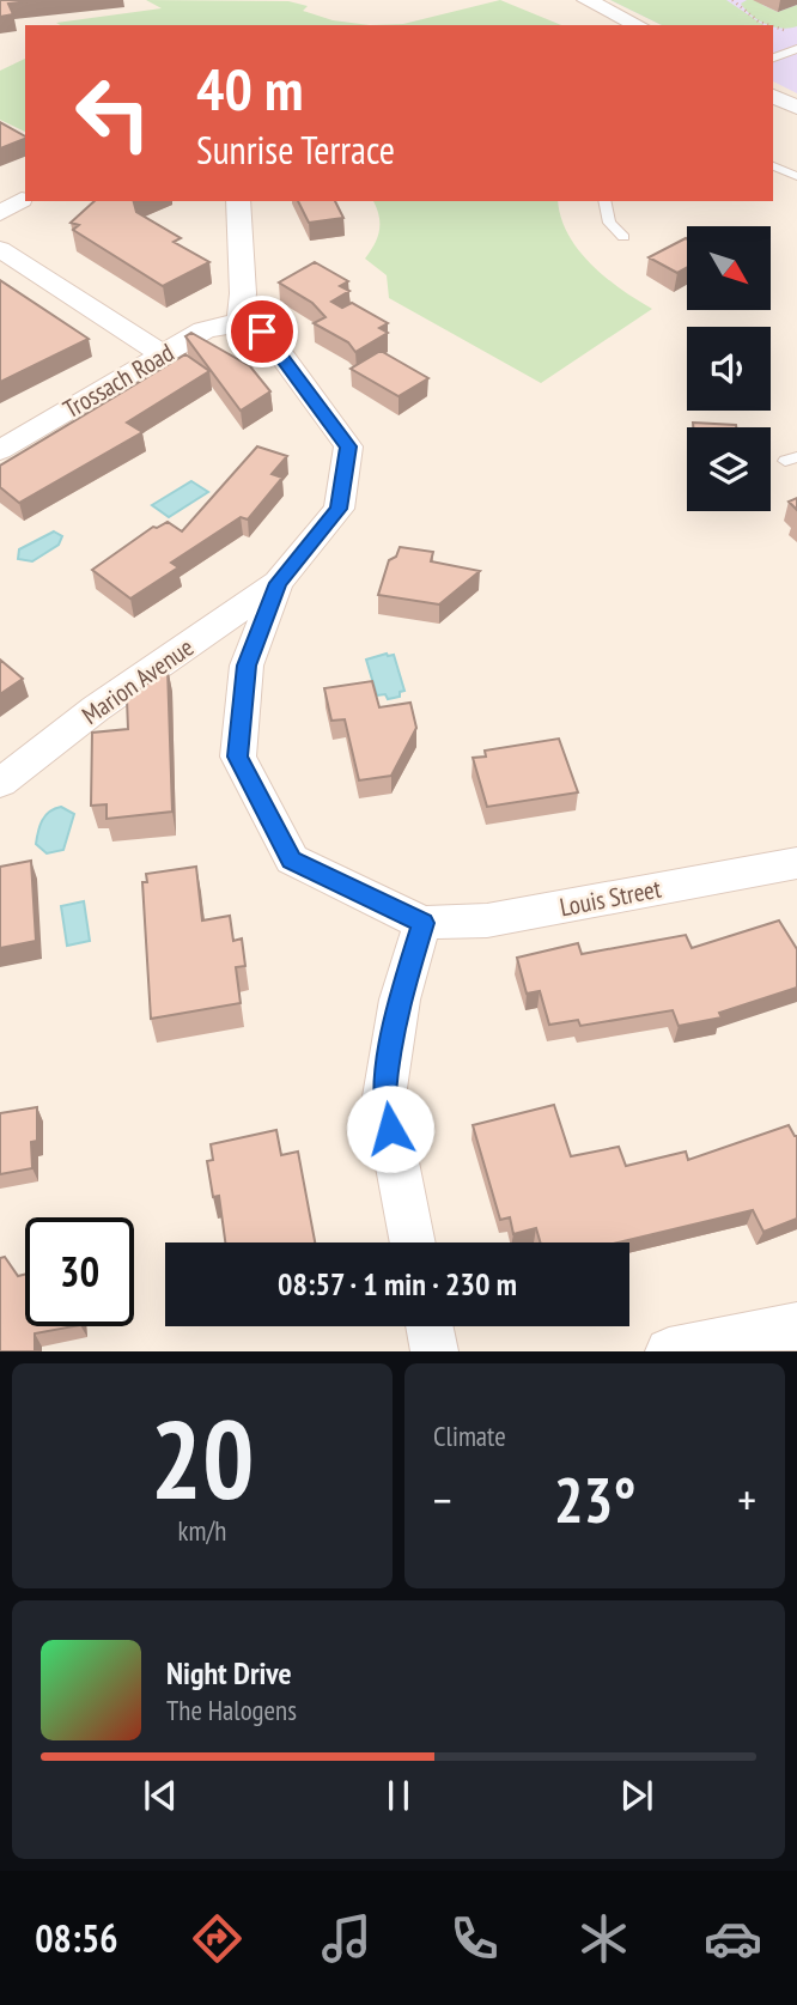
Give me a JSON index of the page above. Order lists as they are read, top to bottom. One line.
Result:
{"streets":{"street":["Trossach Road","Marion Avenue","Louis Street"]},"north":"bottom right","page":{"turn":["40 m","Sunrise Terrace"],"limit":"30","trip":"08:57 · 1 min · 230 m","tile":[["20","km/h"],"Climate"],"heat":["−","23°","+"],"song":["Night Drive","The Halogens"],"tabs":"08:56"}}
